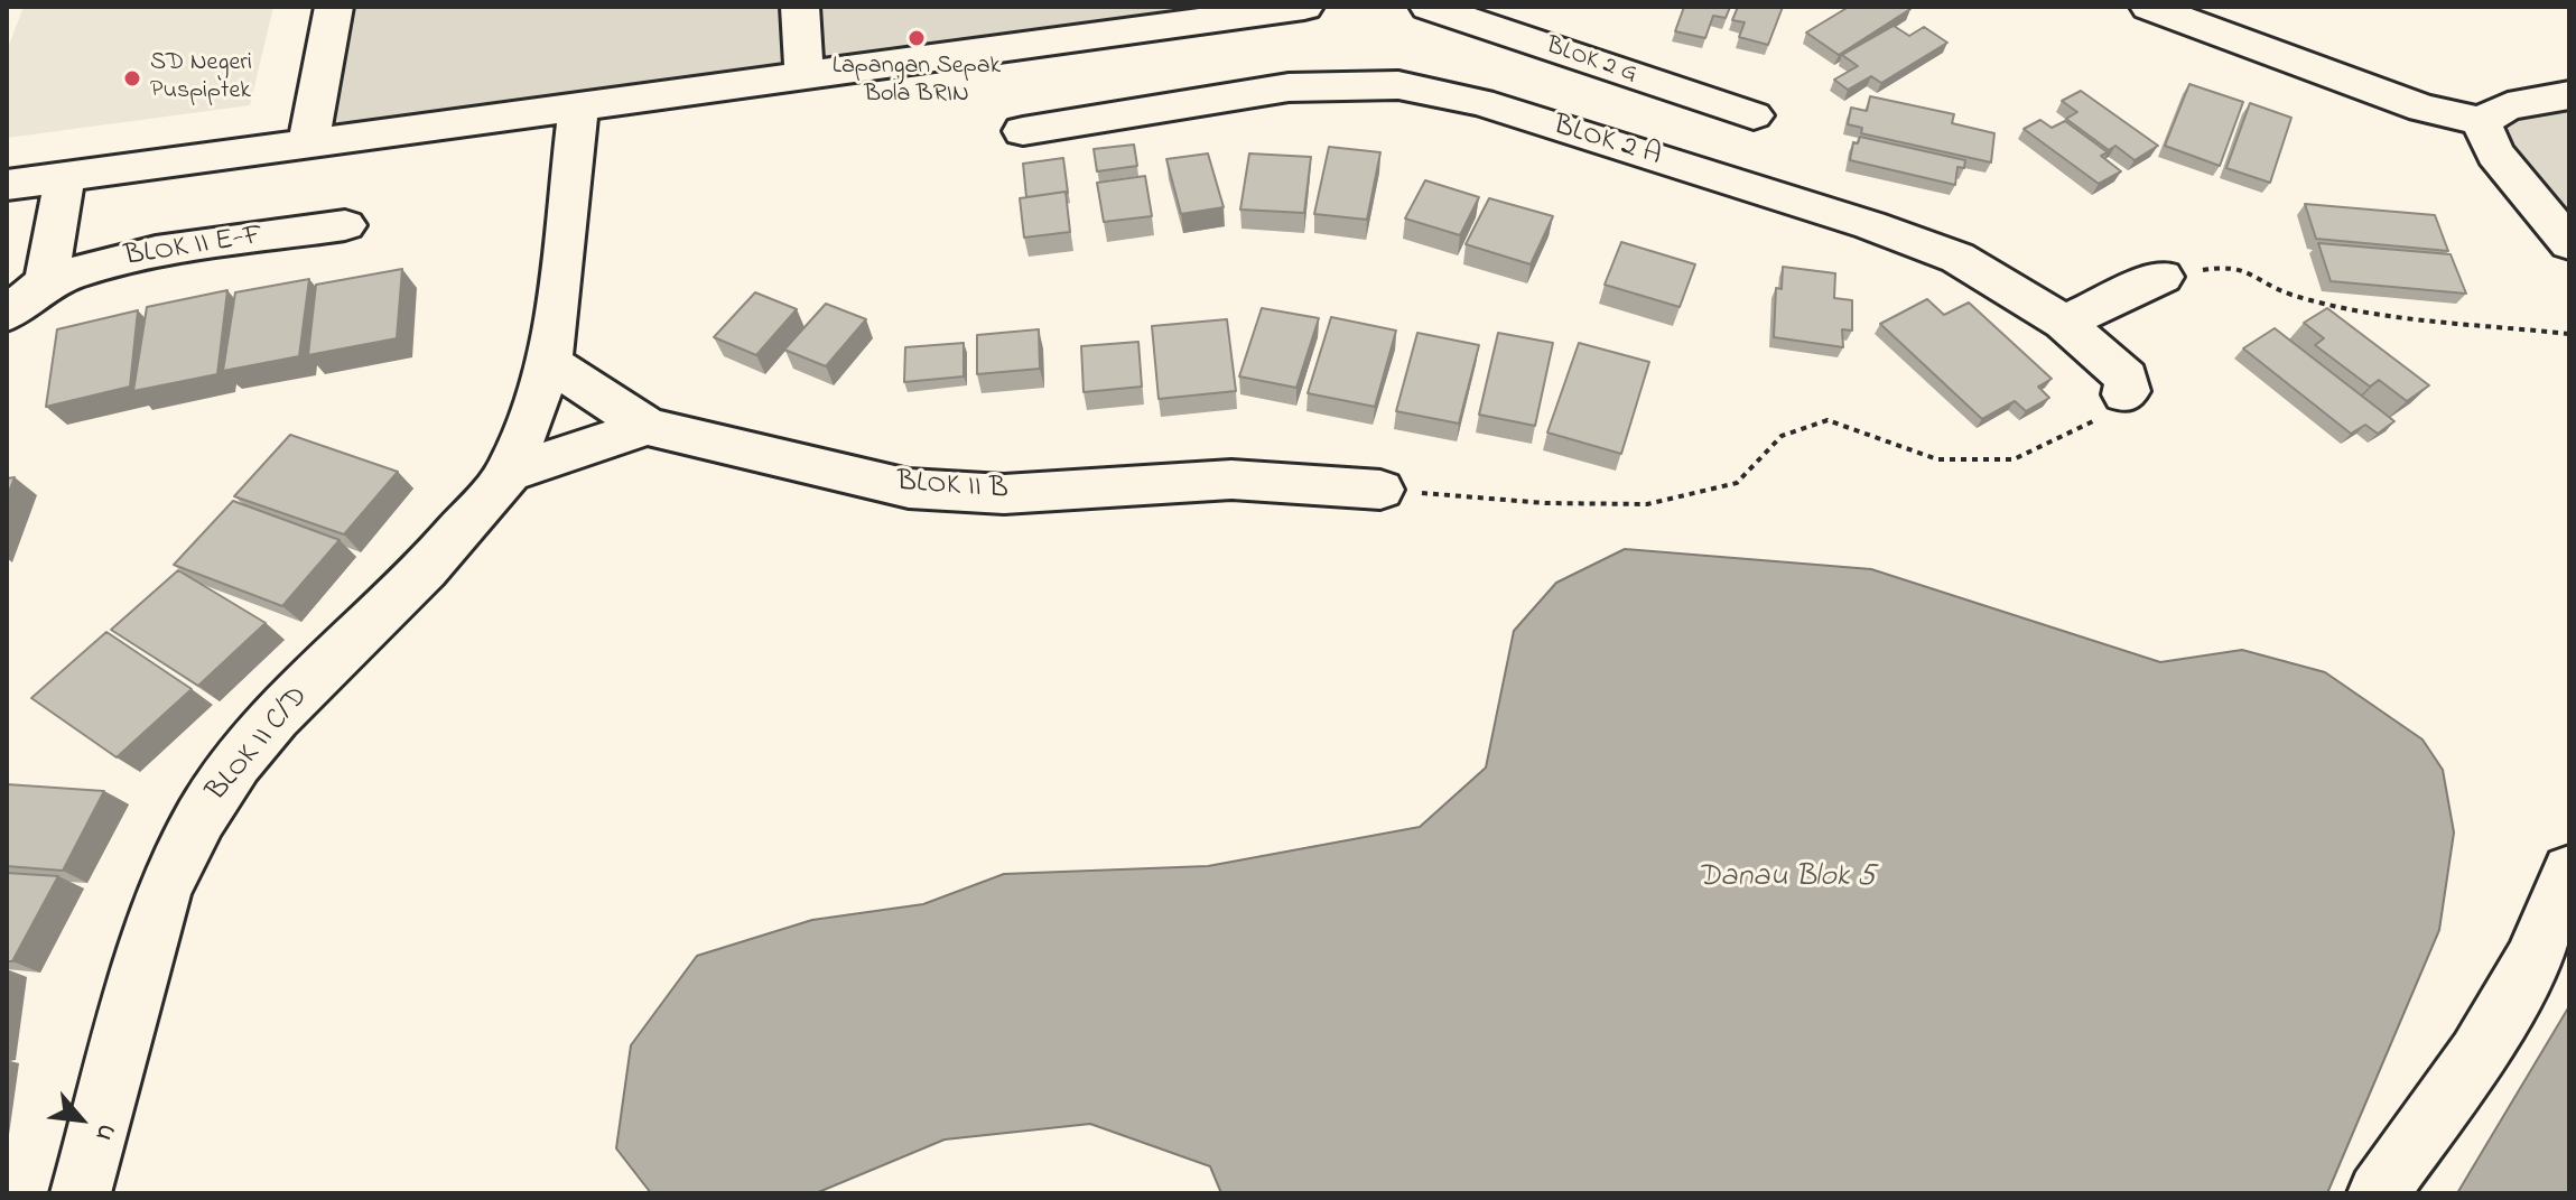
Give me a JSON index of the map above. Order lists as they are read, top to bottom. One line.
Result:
{"streets":{"street":["BLOK 2 G","BLOK 2 A","BLOK II E-F","BLOK II B","BLOK II C/D"]},"crossings":[["BLOK II B","BLOK II C/D"]],"water":["Danau Blok 5"],"places":["Lapangan Sepak Bola BRIN","SD Negeri Puspiptek"],"north":"bottom right"}
